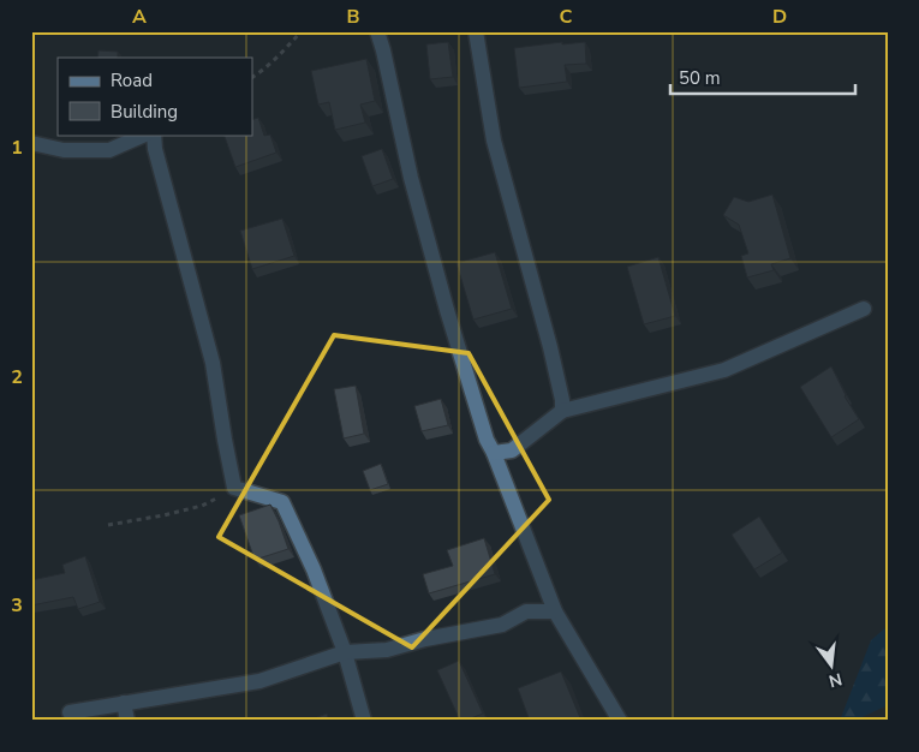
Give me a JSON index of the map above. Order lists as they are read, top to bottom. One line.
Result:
{"legend":["Road","Building"],"scale_bar":"50 m","north":"bottom","grid":{"columns":["A","B","C","D"],"rows":["1","2","3"]}}
